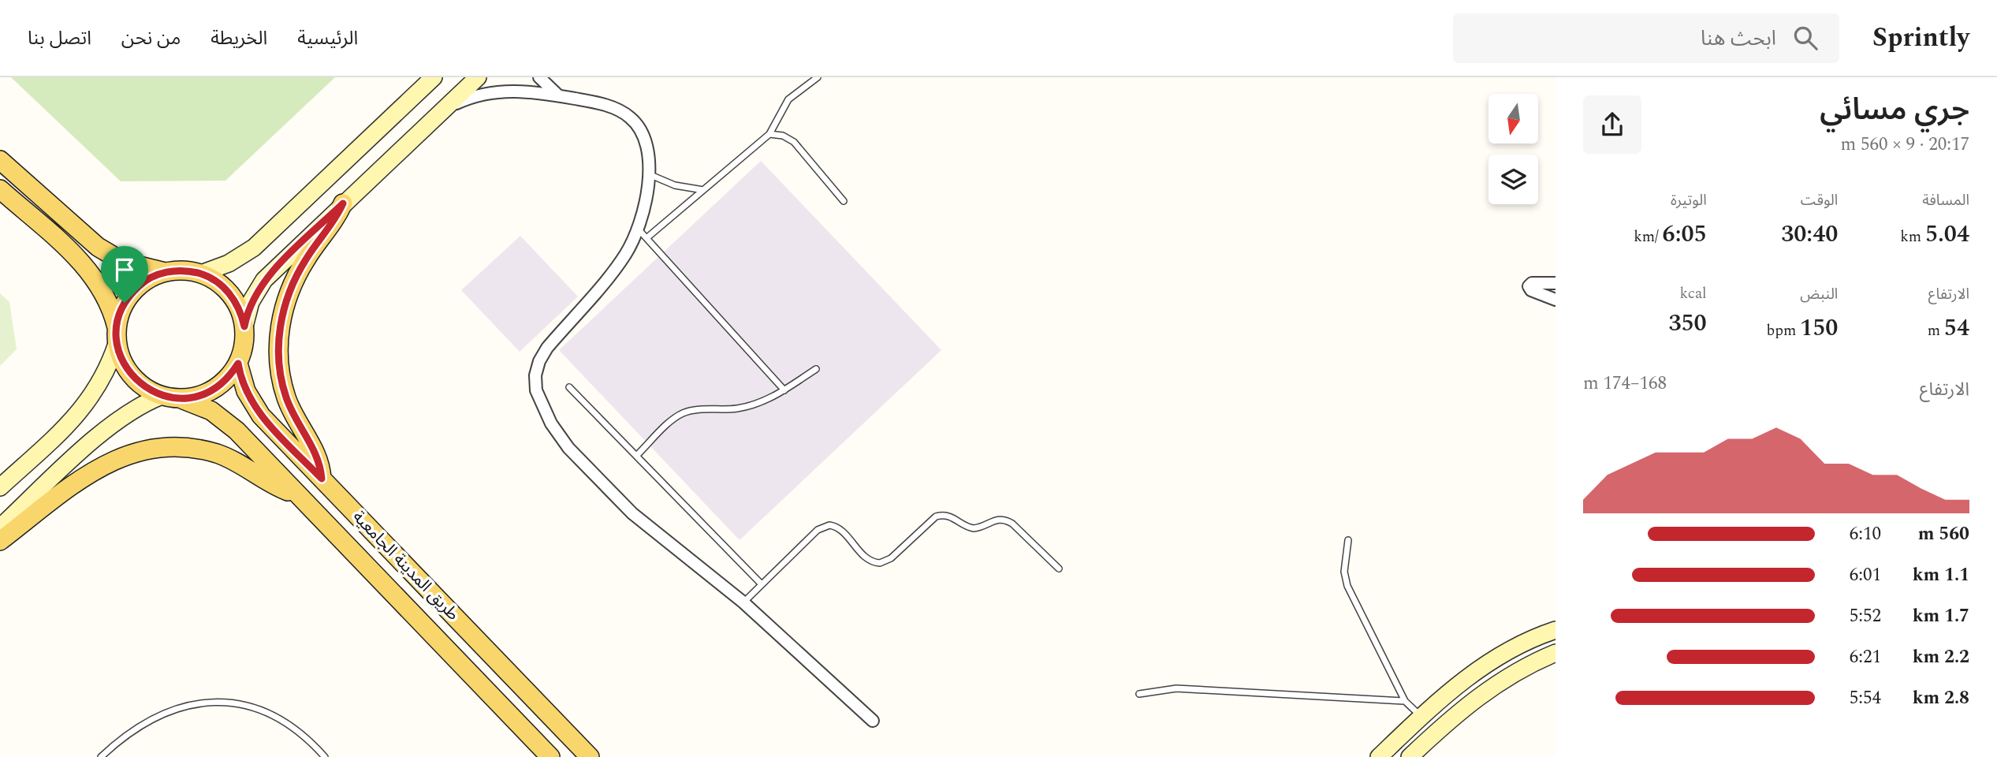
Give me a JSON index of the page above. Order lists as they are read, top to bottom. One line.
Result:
{"streets":{"main road":["طريق المدينة الجامعية"]},"north":"bottom","page":{"header":"Sprintly","search":"ابحث هنا","nav":["الرئيسية","الخريطة","من نحن","اتصل بنا"],"heading":["جري مسائي","20:17 · 9 × 560 m"],"stats":[["المسافة","5.04 km"],["الوقت","30:40"],["الوتيرة","6:05 /km"],["الارتفاع","54 m"],["النبض","150 bpm"],["kcal","350"]],"chart":["الارتفاع","168–174 m"],"list":[{"name":"560 m","note":"6:10"},{"name":"1.1 km","note":"6:01"},{"name":"1.7 km","note":"5:52"},{"name":"2.2 km","note":"6:21"},{"name":"2.8 km","note":"5:54"}]}}
